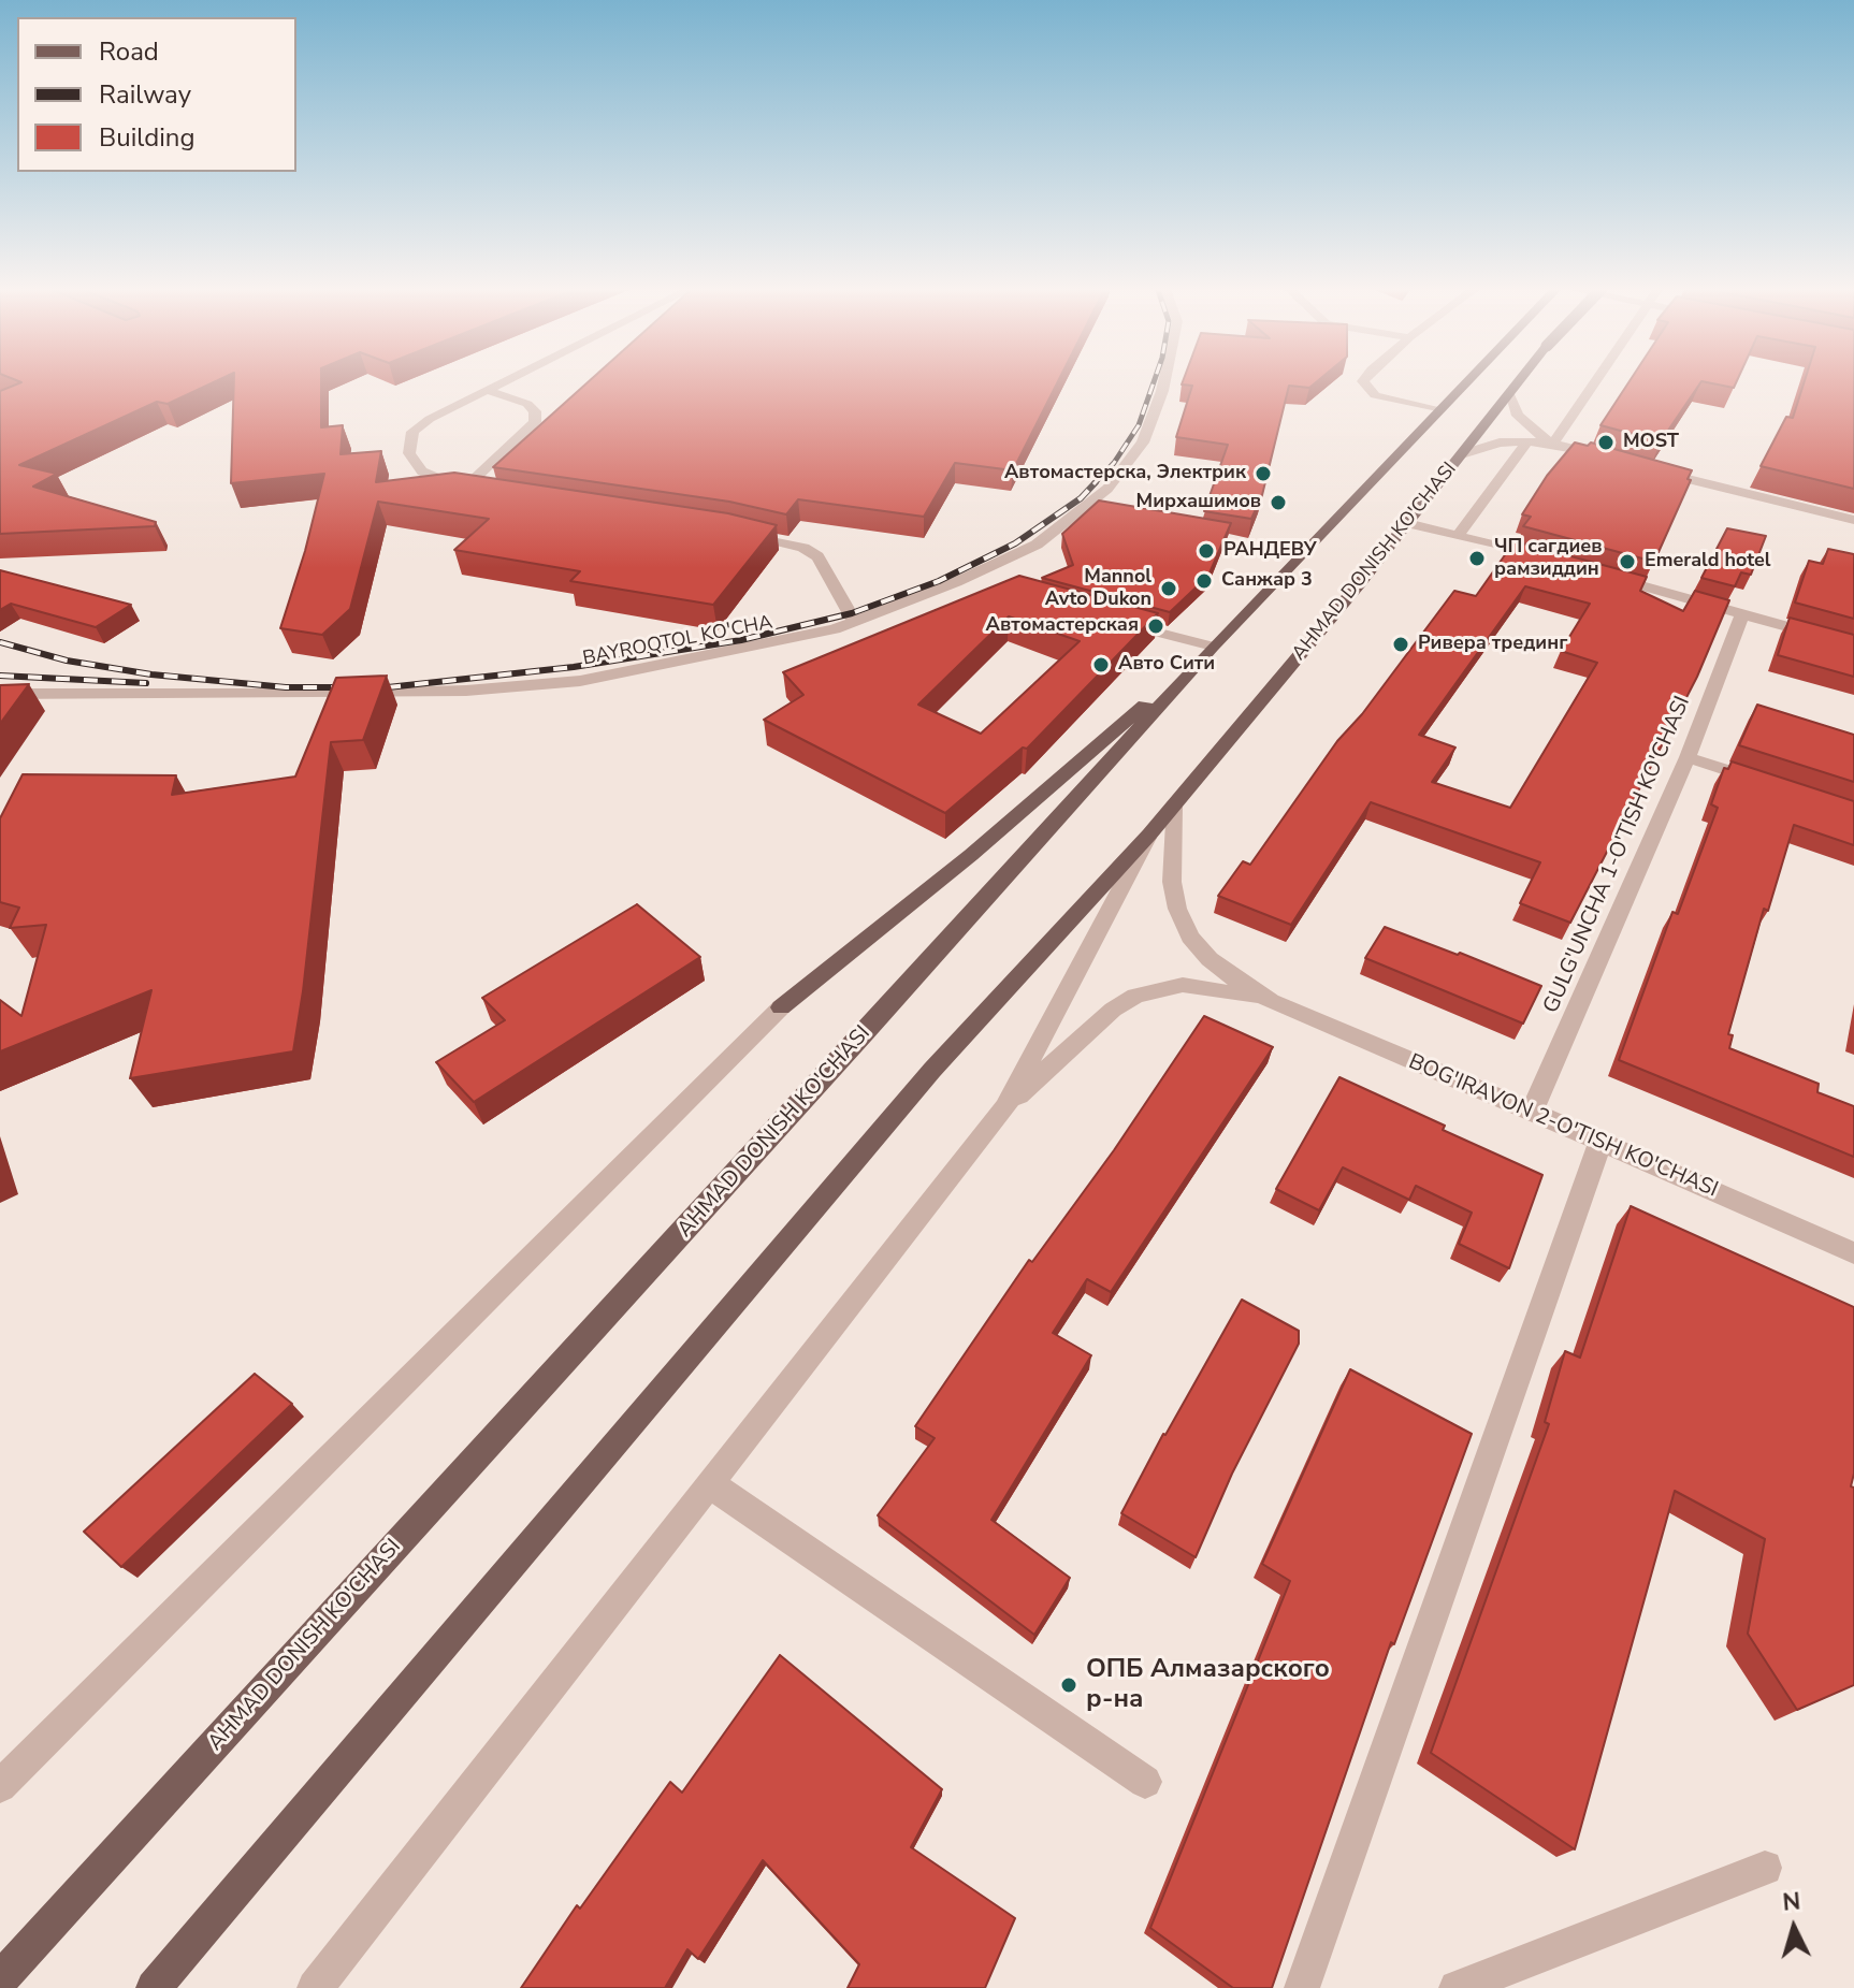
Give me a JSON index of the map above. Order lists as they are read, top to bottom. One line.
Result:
{"streets":{"main road":["AHMAD DONISH KO'CHASI"],"street":["BAYROQTOL KO'CHA","GULG'UNCHA 1-O'TISH KO'CHASI","BOG'IRAVON 2-O'TISH KO'CHASI"]},"crossings":[["AHMAD DONISH KO'CHASI","BOG'IRAVON 2-O'TISH KO'CHASI"],["GULG'UNCHA 1-O'TISH KO'CHASI","BOG'IRAVON 2-O'TISH KO'CHASI"]],"places":["MOST","Автомастерска, Электрик","Мирхашимов","РАНДЕВУ","ЧП сагдиев рамзиддин","Emerald hotel","Санжар 3","Mannol Avto Dukon","Автомастерская","Ривера трединг","Авто Сити","ОПБ Алмазарского р-на"],"legend":["Road","Railway","Building"],"north":"top"}
